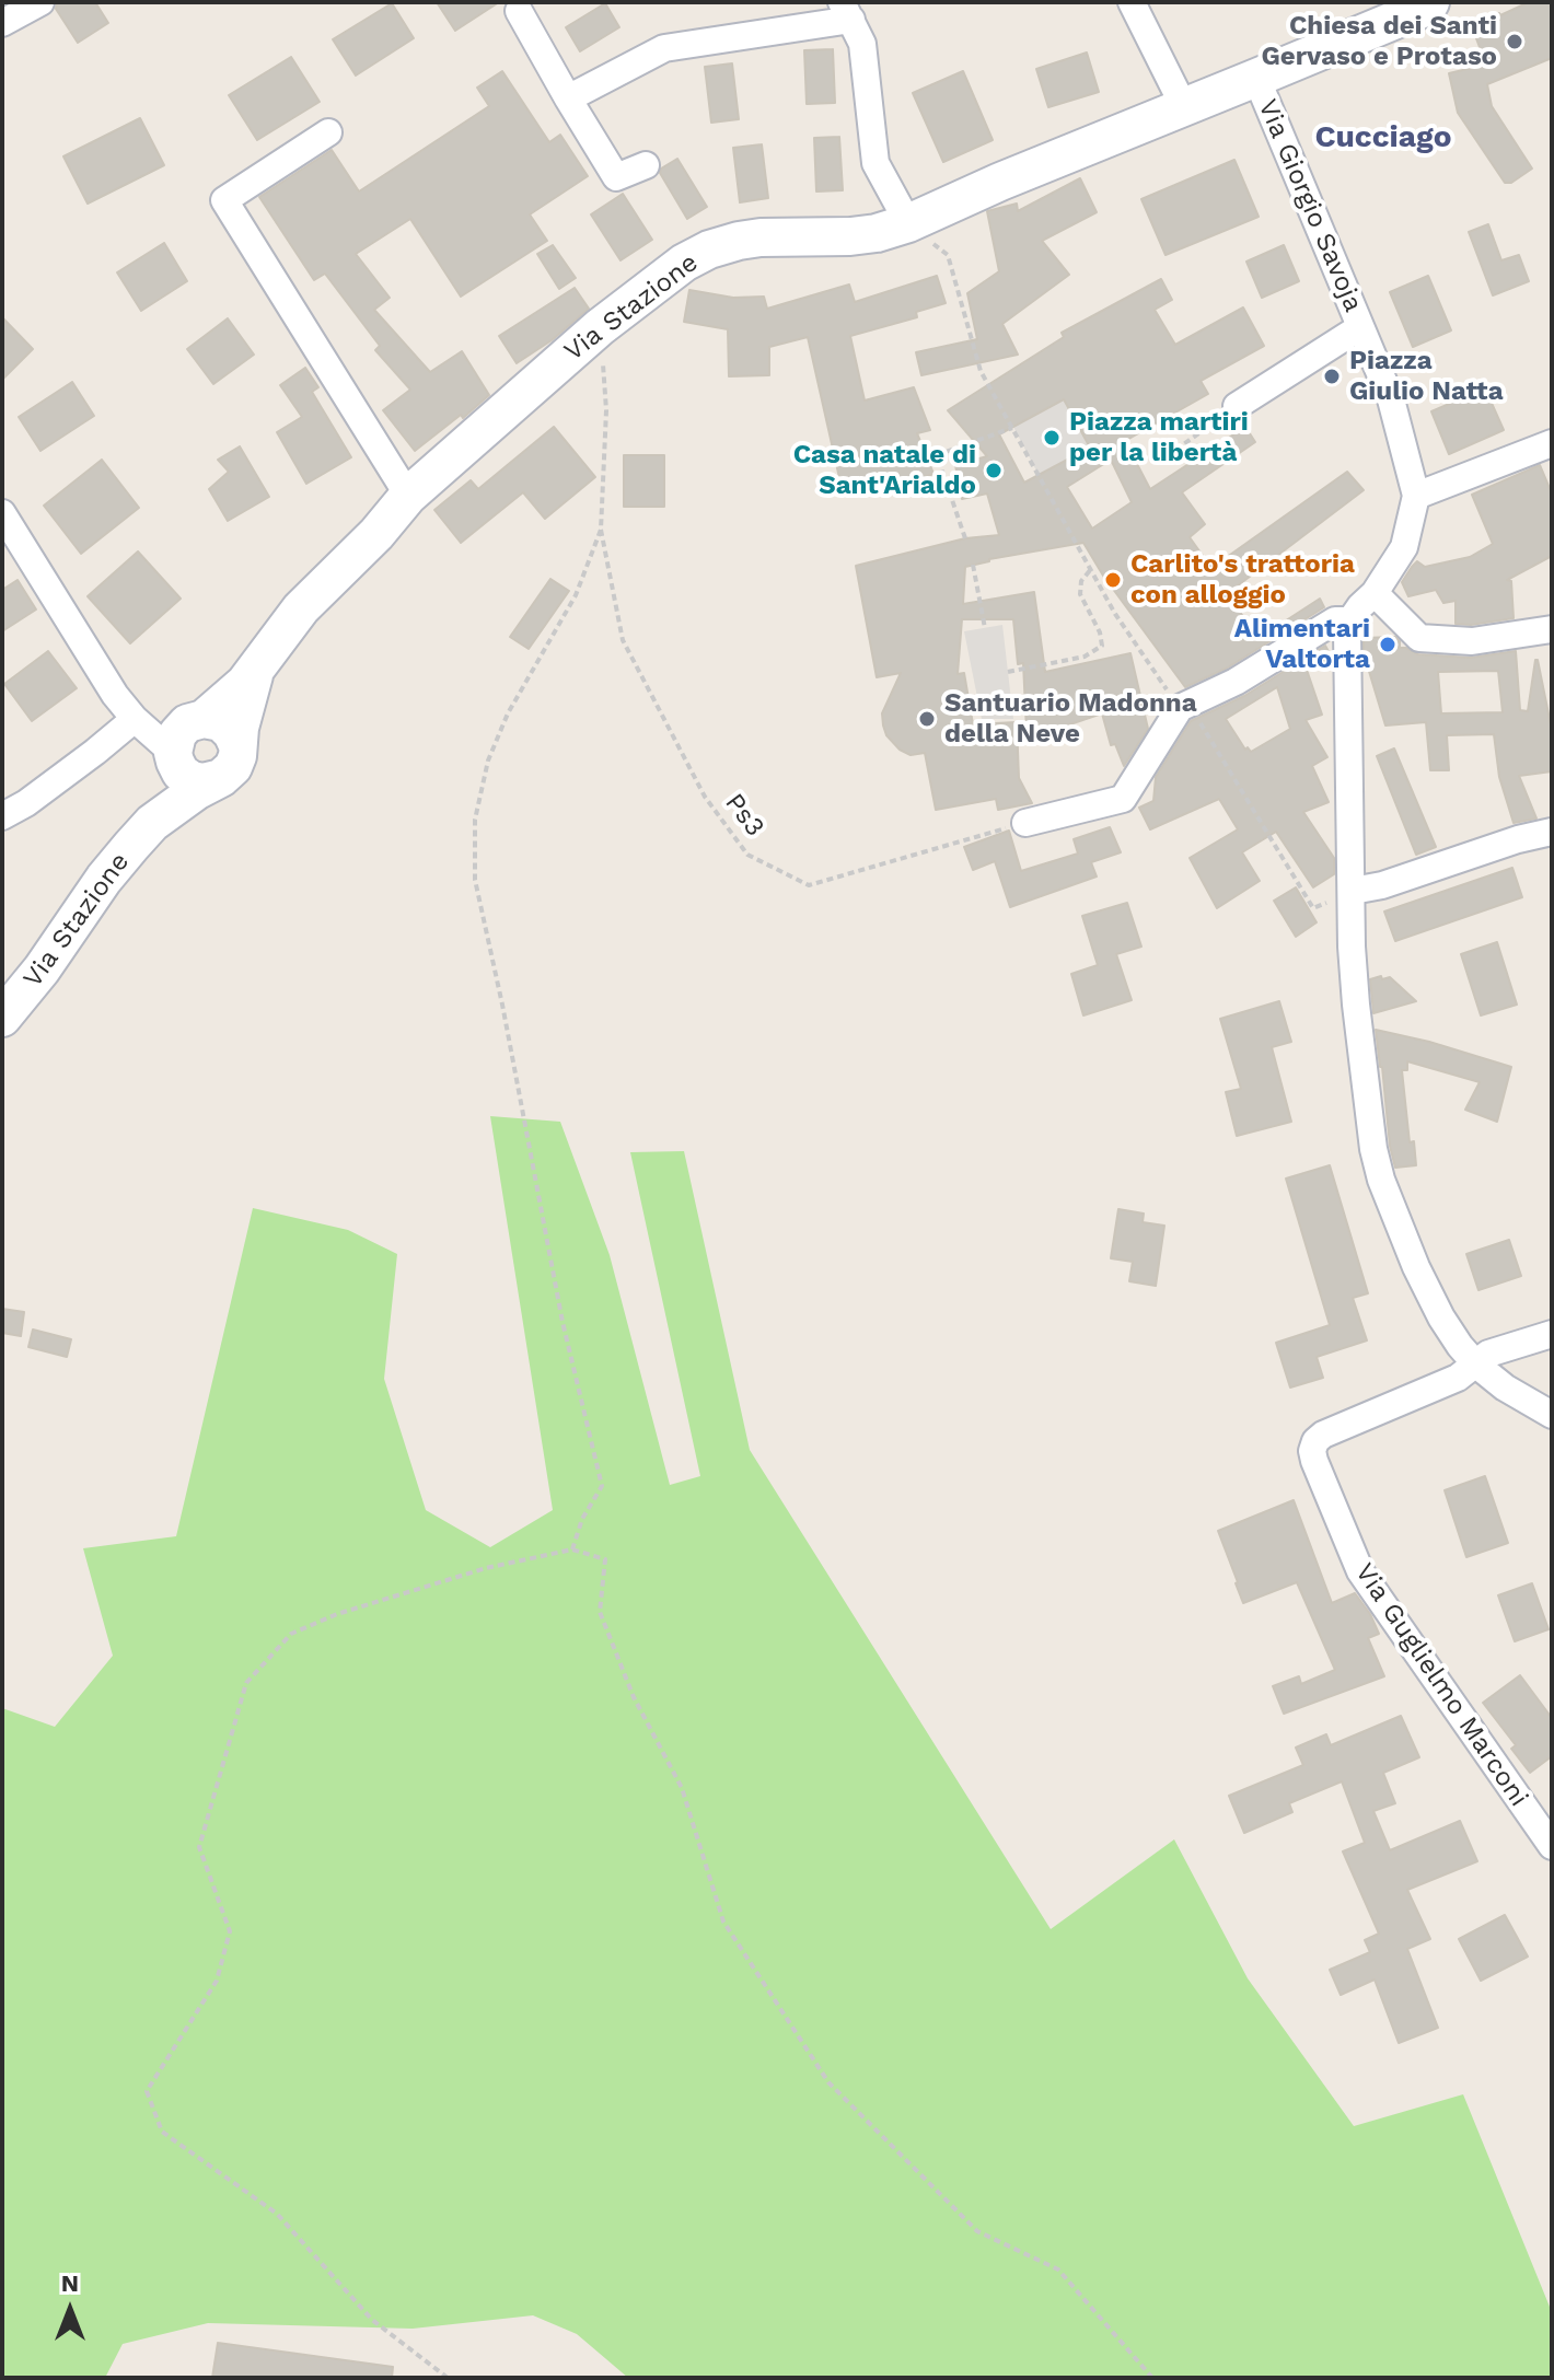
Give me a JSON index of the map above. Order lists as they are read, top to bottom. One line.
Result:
{"streets":{"main road":["Via Stazione"],"street":["Via Giorgio Savoja","Via Guglielmo Marconi"],"path":["Ps3"]},"crossings":[["Via Giorgio Savoja","Via Stazione"]],"districts":["Cucciago"],"places":["Chiesa dei Santi Gervaso e Protaso","Piazza Giulio Natta","Piazza martiri per la libertà","Casa natale di Sant'Arialdo","Carlito's trattoria con alloggio","Alimentari Valtorta","Santuario Madonna della Neve"],"north":"top"}
